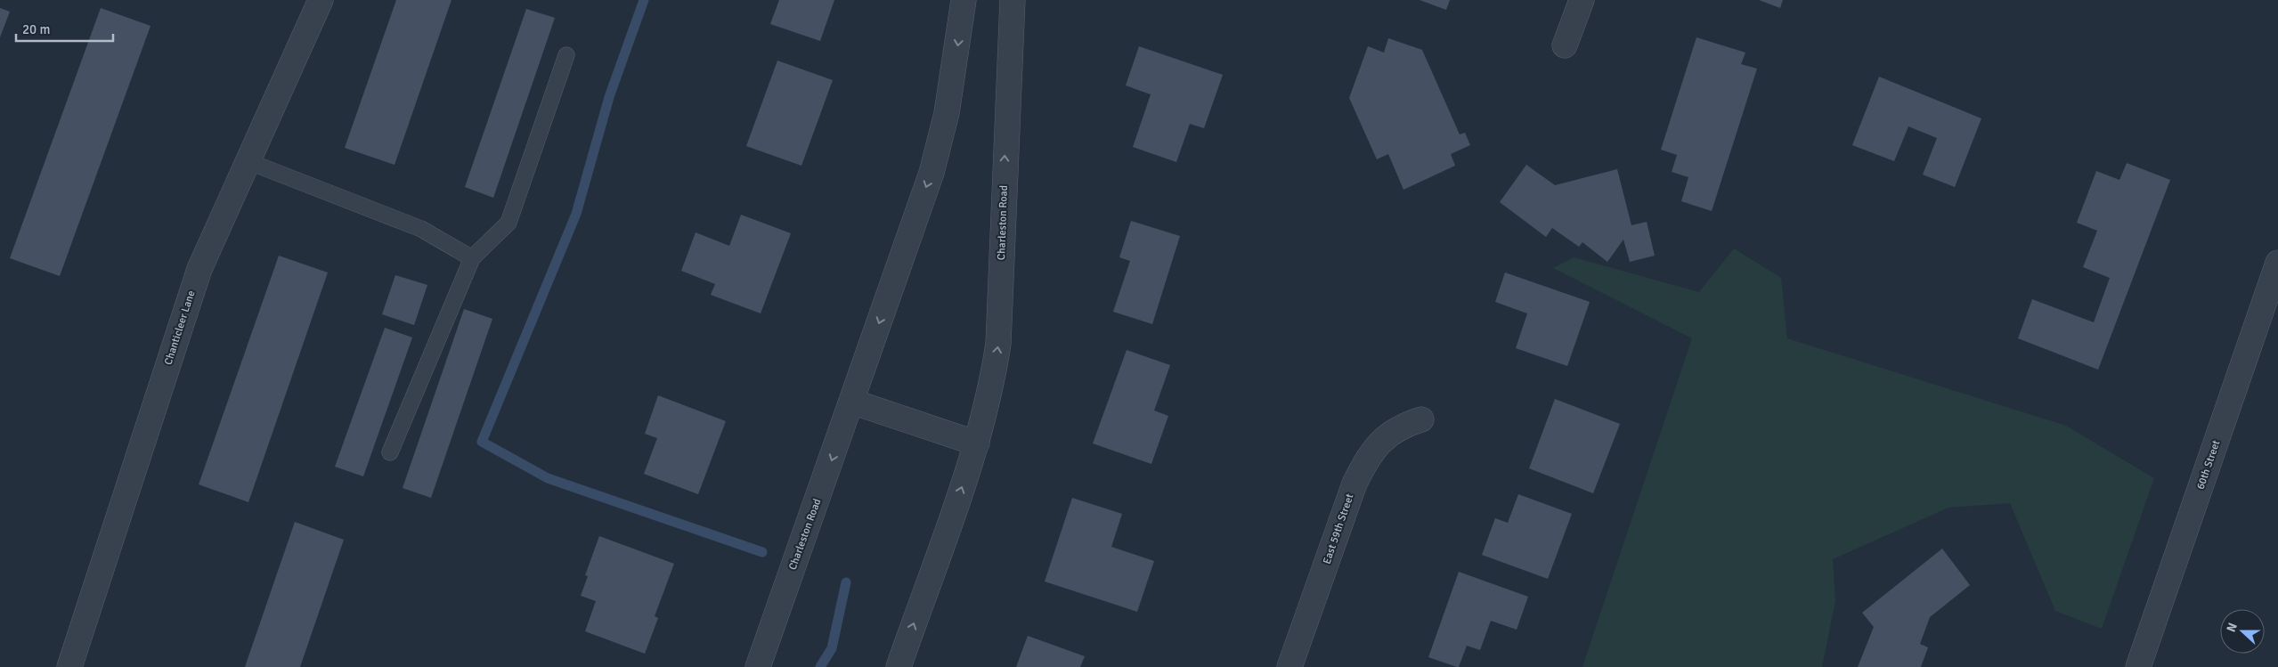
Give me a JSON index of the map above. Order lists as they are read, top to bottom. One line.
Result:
{"streets":{"street":["Charleston Road","Chanticleer Lane","60th Street","East 59th Street"]},"scale_bar":"20 m","north":"left"}
